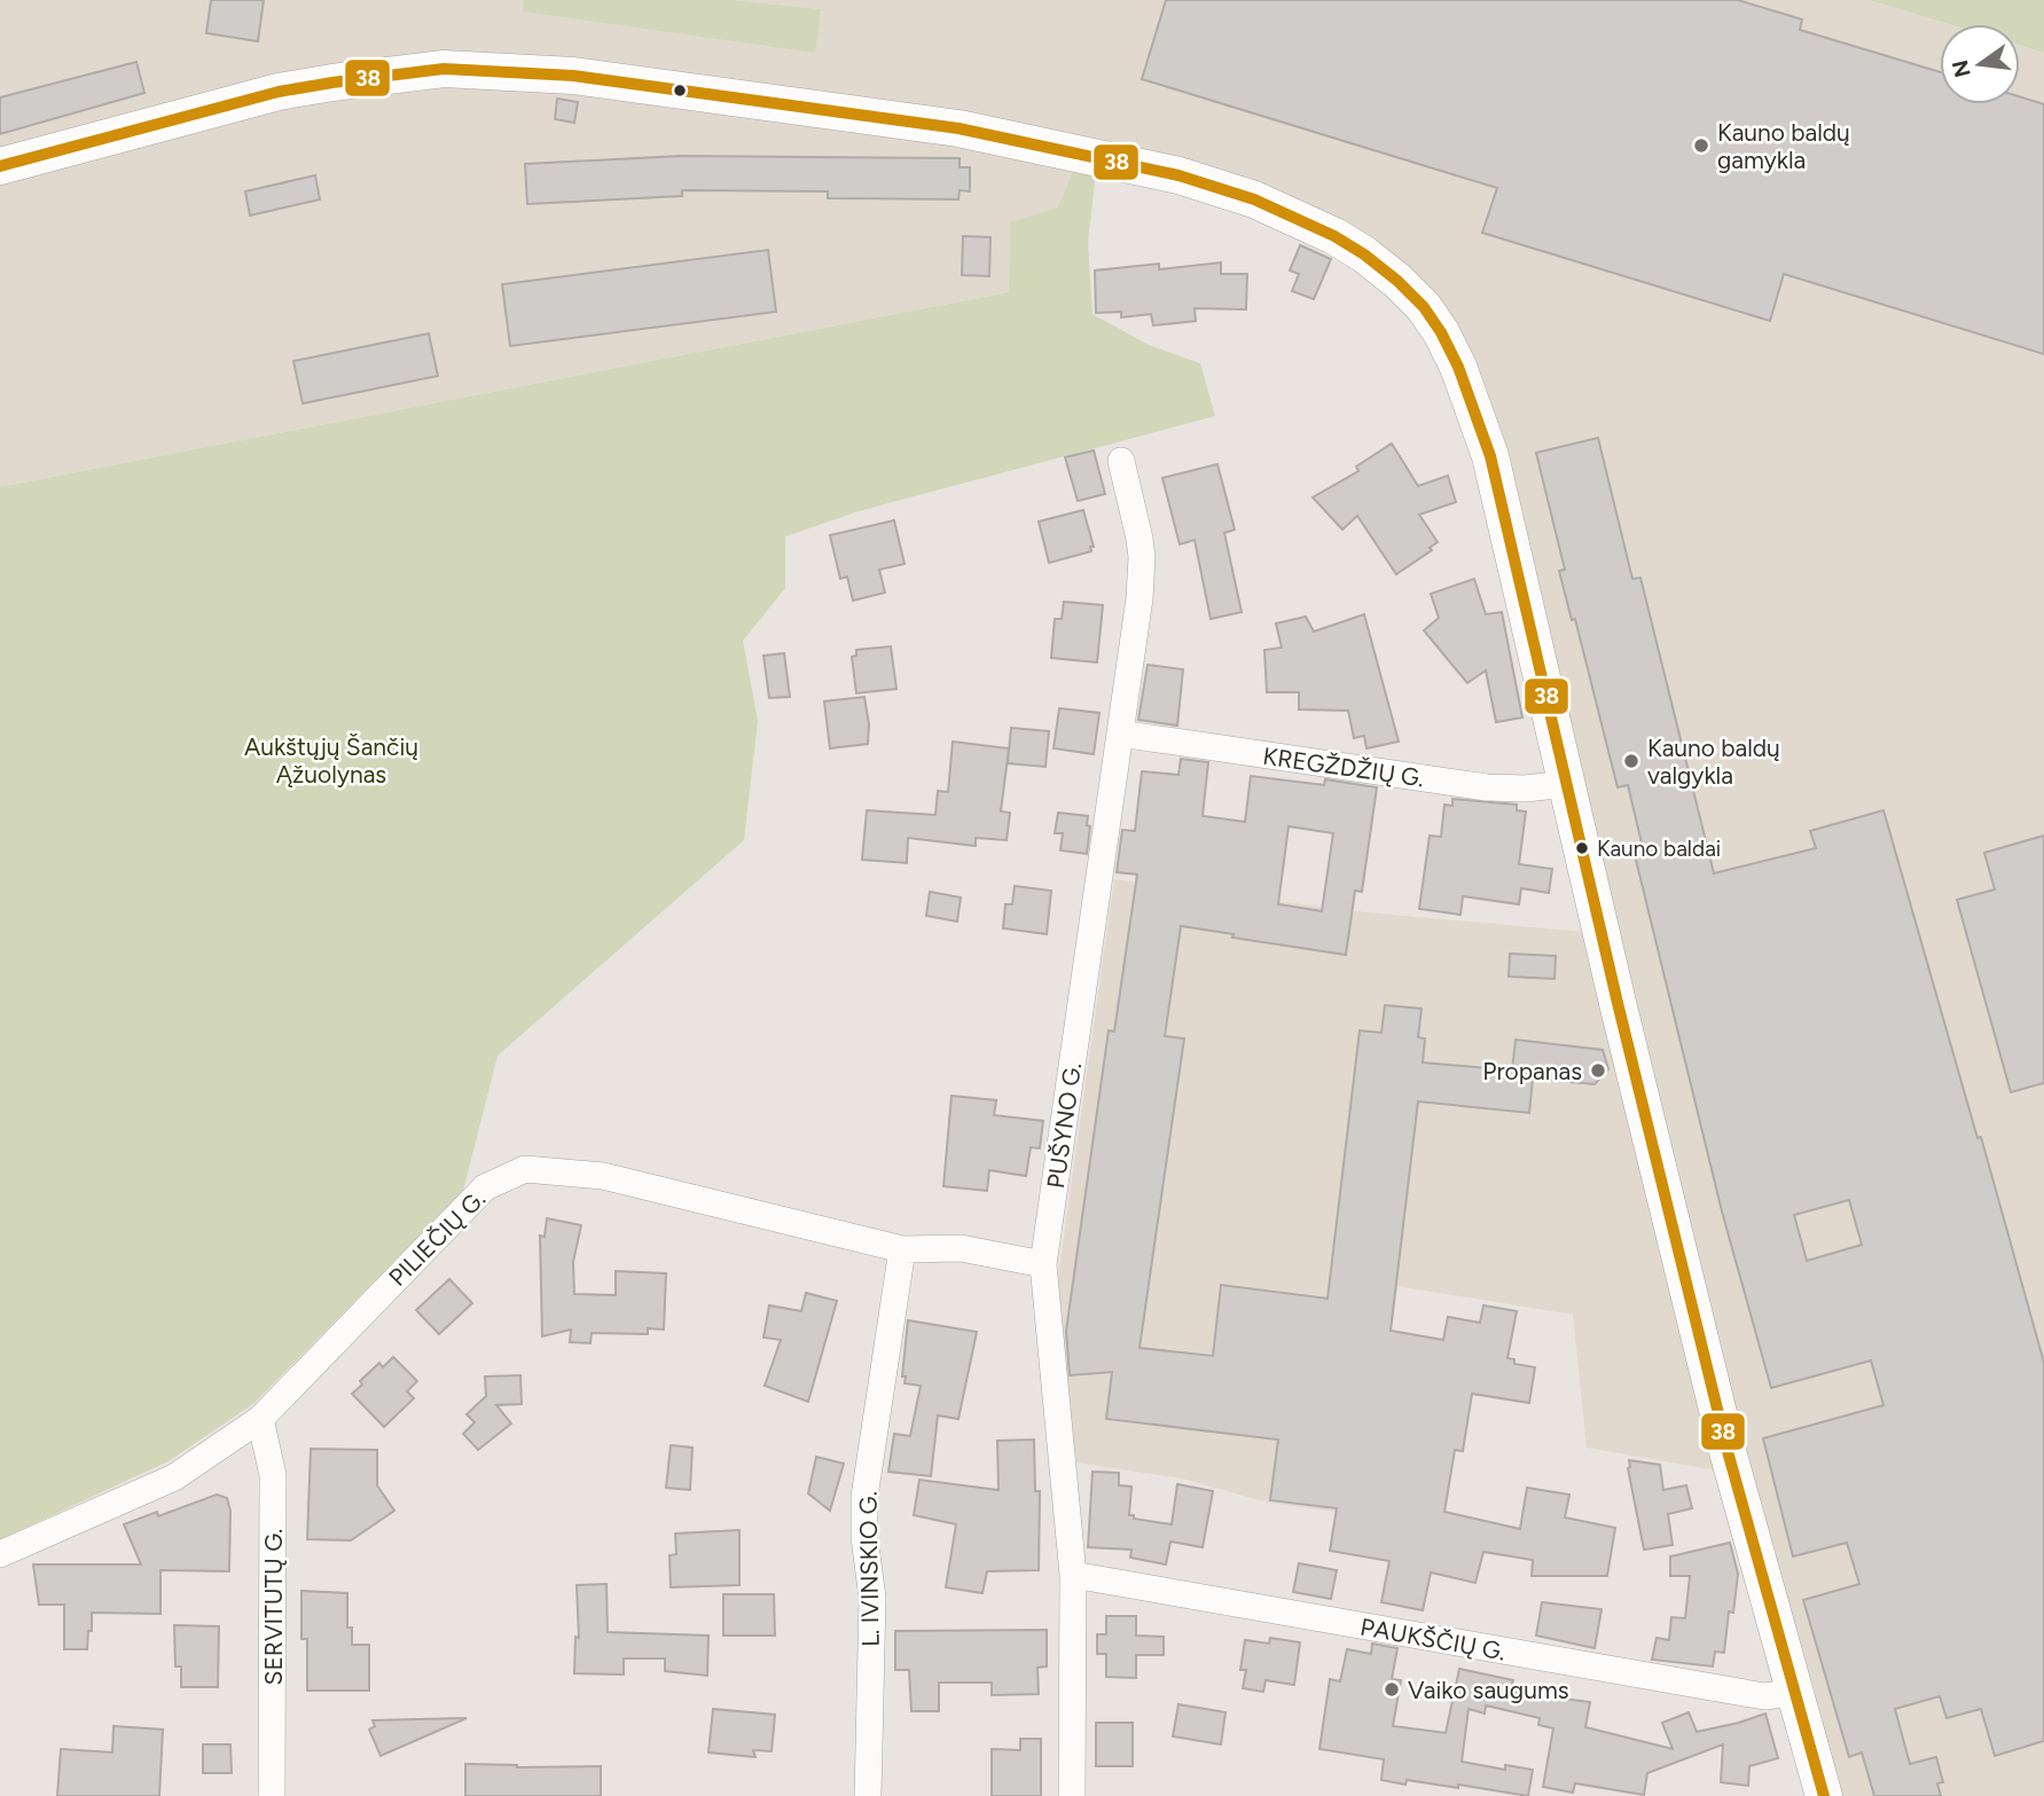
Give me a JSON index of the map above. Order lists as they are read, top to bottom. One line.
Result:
{"streets":{"street":["KREGŽDŽIŲ G.","PUŠYNO G.","PILIEČIŲ G.","L. IVINSKIO G.","SERVITUTŲ G.","PAUKŠČIŲ G."]},"crossings":[["KREGŽDŽIŲ G.","PUŠYNO G."],["PUŠYNO G.","PILIEČIŲ G."],["PUŠYNO G.","PAUKŠČIŲ G."],["PILIEČIŲ G.","L. IVINSKIO G."],["PILIEČIŲ G.","SERVITUTŲ G."]],"parks":["Aukštųjų Šančių Ąžuolynas"],"places":["Kauno baldų gamykla","Kauno baldų valgykla","Kauno baldai","Propanas","Vaiko saugums"],"lines":["transit line 38"],"north":"left"}
